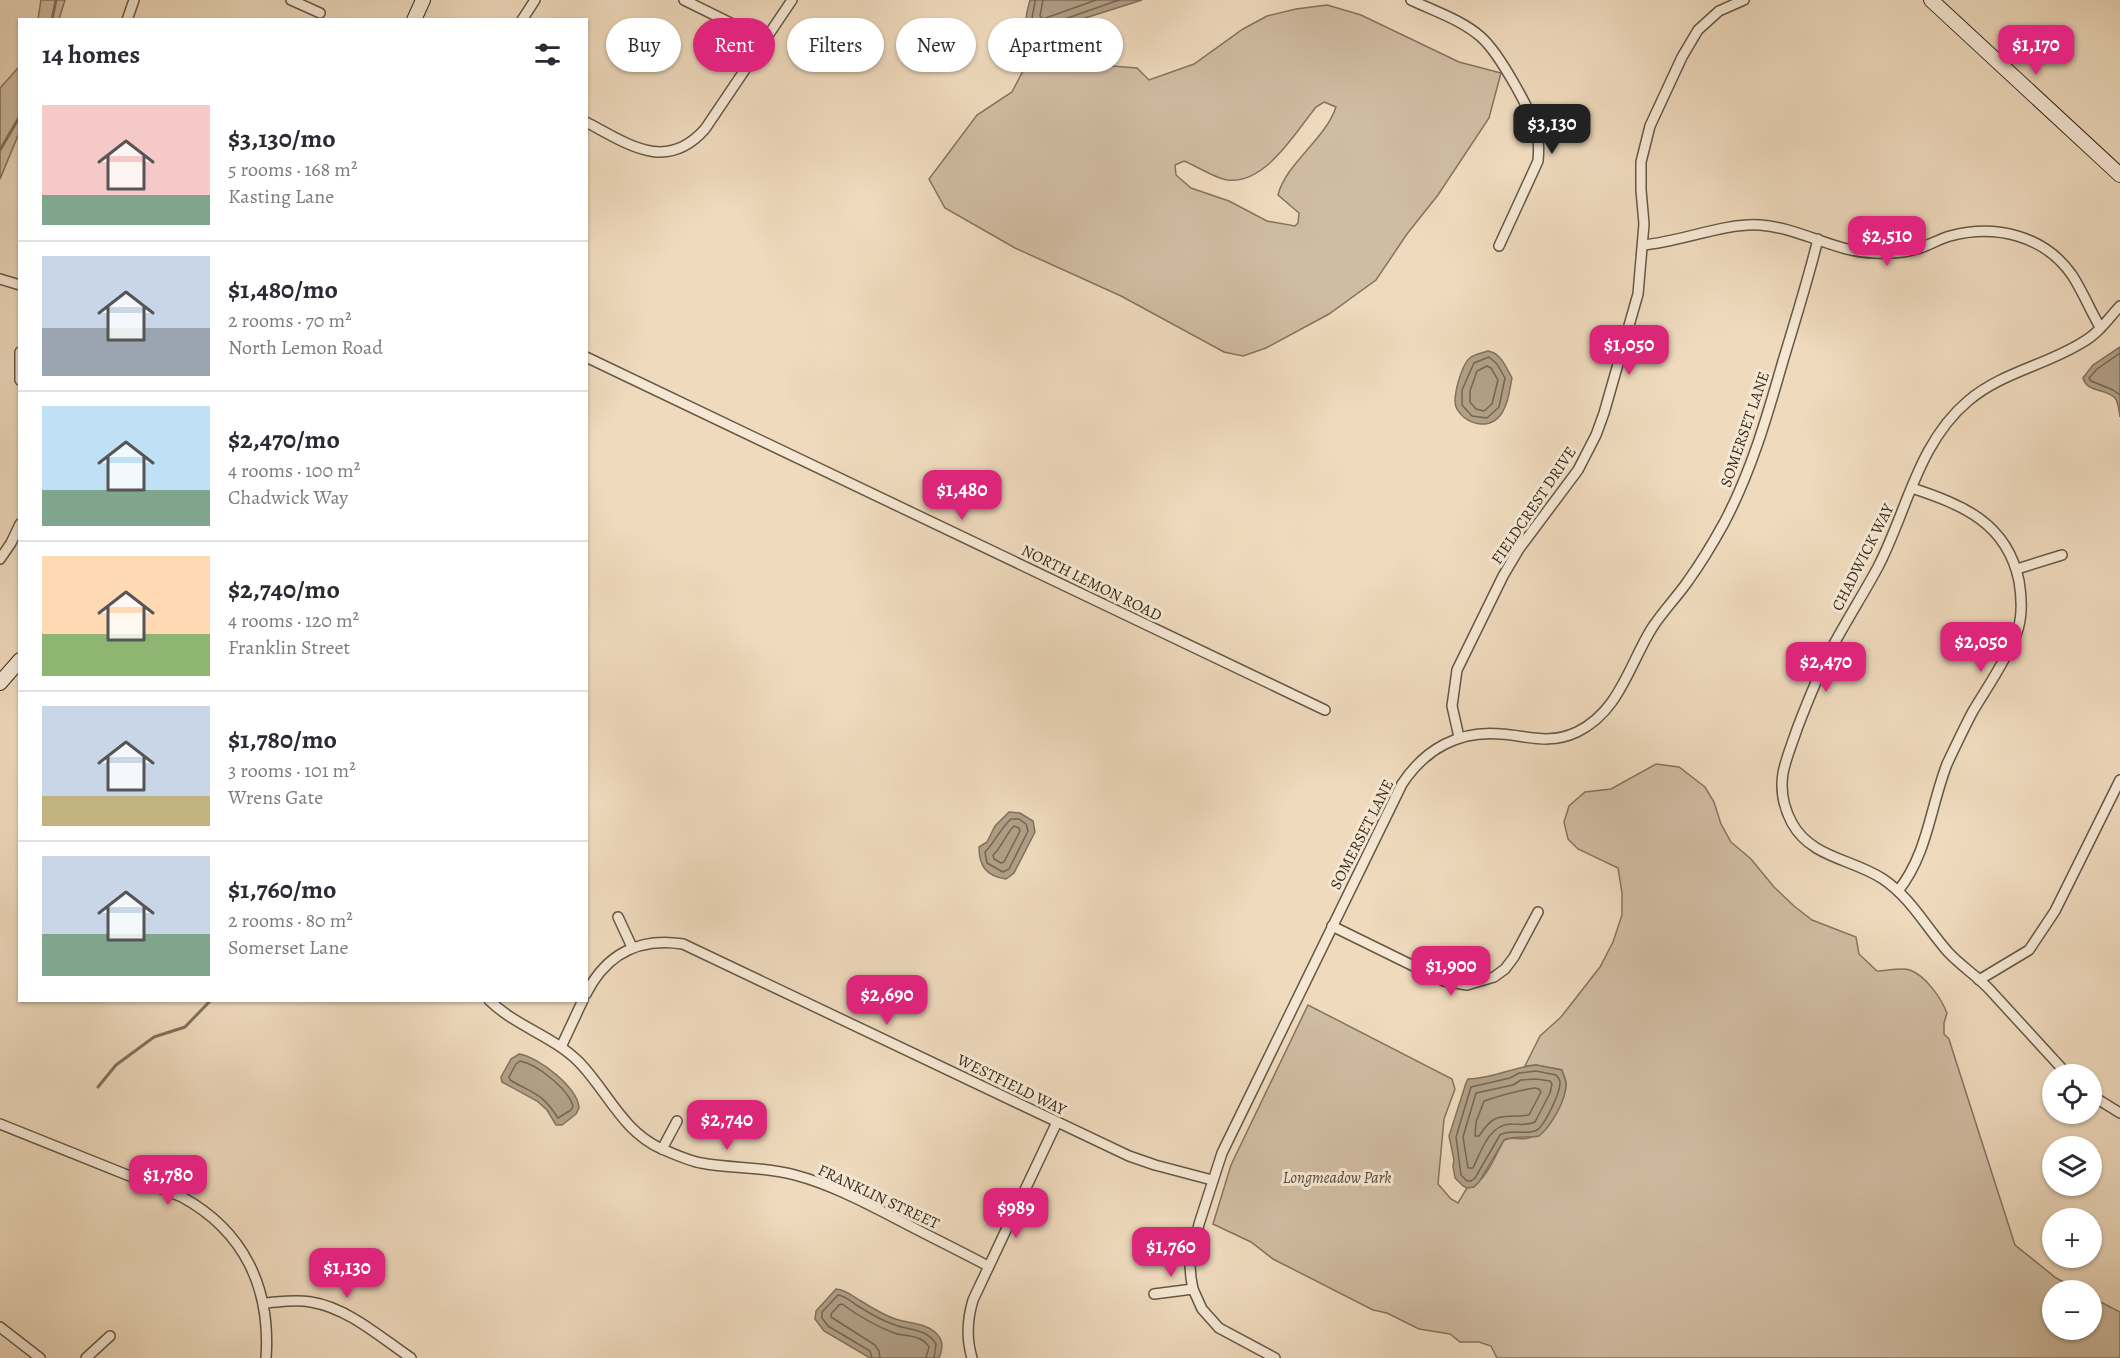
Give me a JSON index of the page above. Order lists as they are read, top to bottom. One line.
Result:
{"streets":{"street":["SOMERSET LANE","FIELDCREST DRIVE","CHADWICK WAY","NORTH LEMON ROAD","WESTFIELD WAY","FRANKLIN STREET"]},"crossings":[["SOMERSET LANE","FIELDCREST DRIVE"],["SOMERSET LANE","WESTFIELD WAY"]],"parks":["Longmeadow Park"],"page":{"chip":["Buy","Rent","Filters","New","Apartment"],"heading":"14 homes","price":["$1,170","$3,130","$2,510","$1,050","$1,480","$2,050","$2,470","$1,900","$2,690","$2,740","$1,780","$989","$1,760","$1,130"],"list":[{"name":"$3,130/mo","note":"5 rooms · 168 m² · Kasting Lane"},{"name":"$1,480/mo","note":"2 rooms · 70 m² · North Lemon Road"},{"name":"$2,470/mo","note":"4 rooms · 100 m² · Chadwick Way"},{"name":"$2,740/mo","note":"4 rooms · 120 m² · Franklin Street"},{"name":"$1,780/mo","note":"3 rooms · 101 m² · Wrens Gate"},{"name":"$1,760/mo","note":"2 rooms · 80 m² · Somerset Lane"}],"map_buttons":["+","−"]}}
